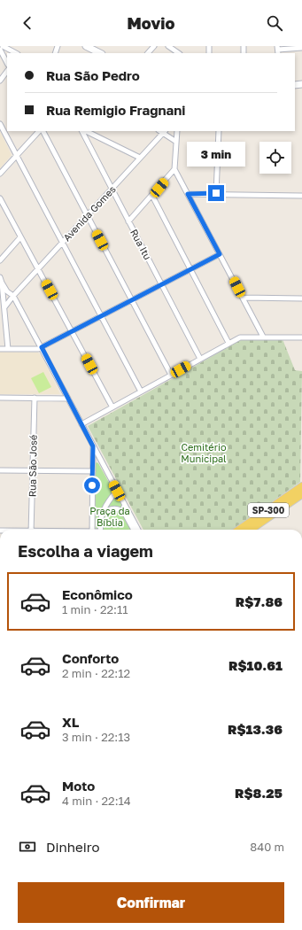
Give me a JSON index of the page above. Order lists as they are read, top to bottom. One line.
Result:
{"streets":{"main road":["SP-300"],"street":["Avenida Gomes","Rua Itu","Rua São José"]},"crossings":[["Avenida Gomes","Rua Itu"]],"parks":["Cemitério Municipal","Praça da Bíblia"],"page":{"header":"Movio","banner":["Rua São Pedro","Rua Remigio Fragnani"],"bubble":"3 min","heading":"Escolha a viagem","list":[{"name":"Econômico","note":"1 min · 22:11","value":"R$7.86"},{"name":"Conforto","note":"2 min · 22:12","value":"R$10.61"},{"name":"XL","note":"3 min · 22:13","value":"R$13.36"},{"name":"Moto","note":"4 min · 22:14","value":"R$8.25"}],"pay":["Dinheiro","840 m"],"buttons":"Confirmar"}}
